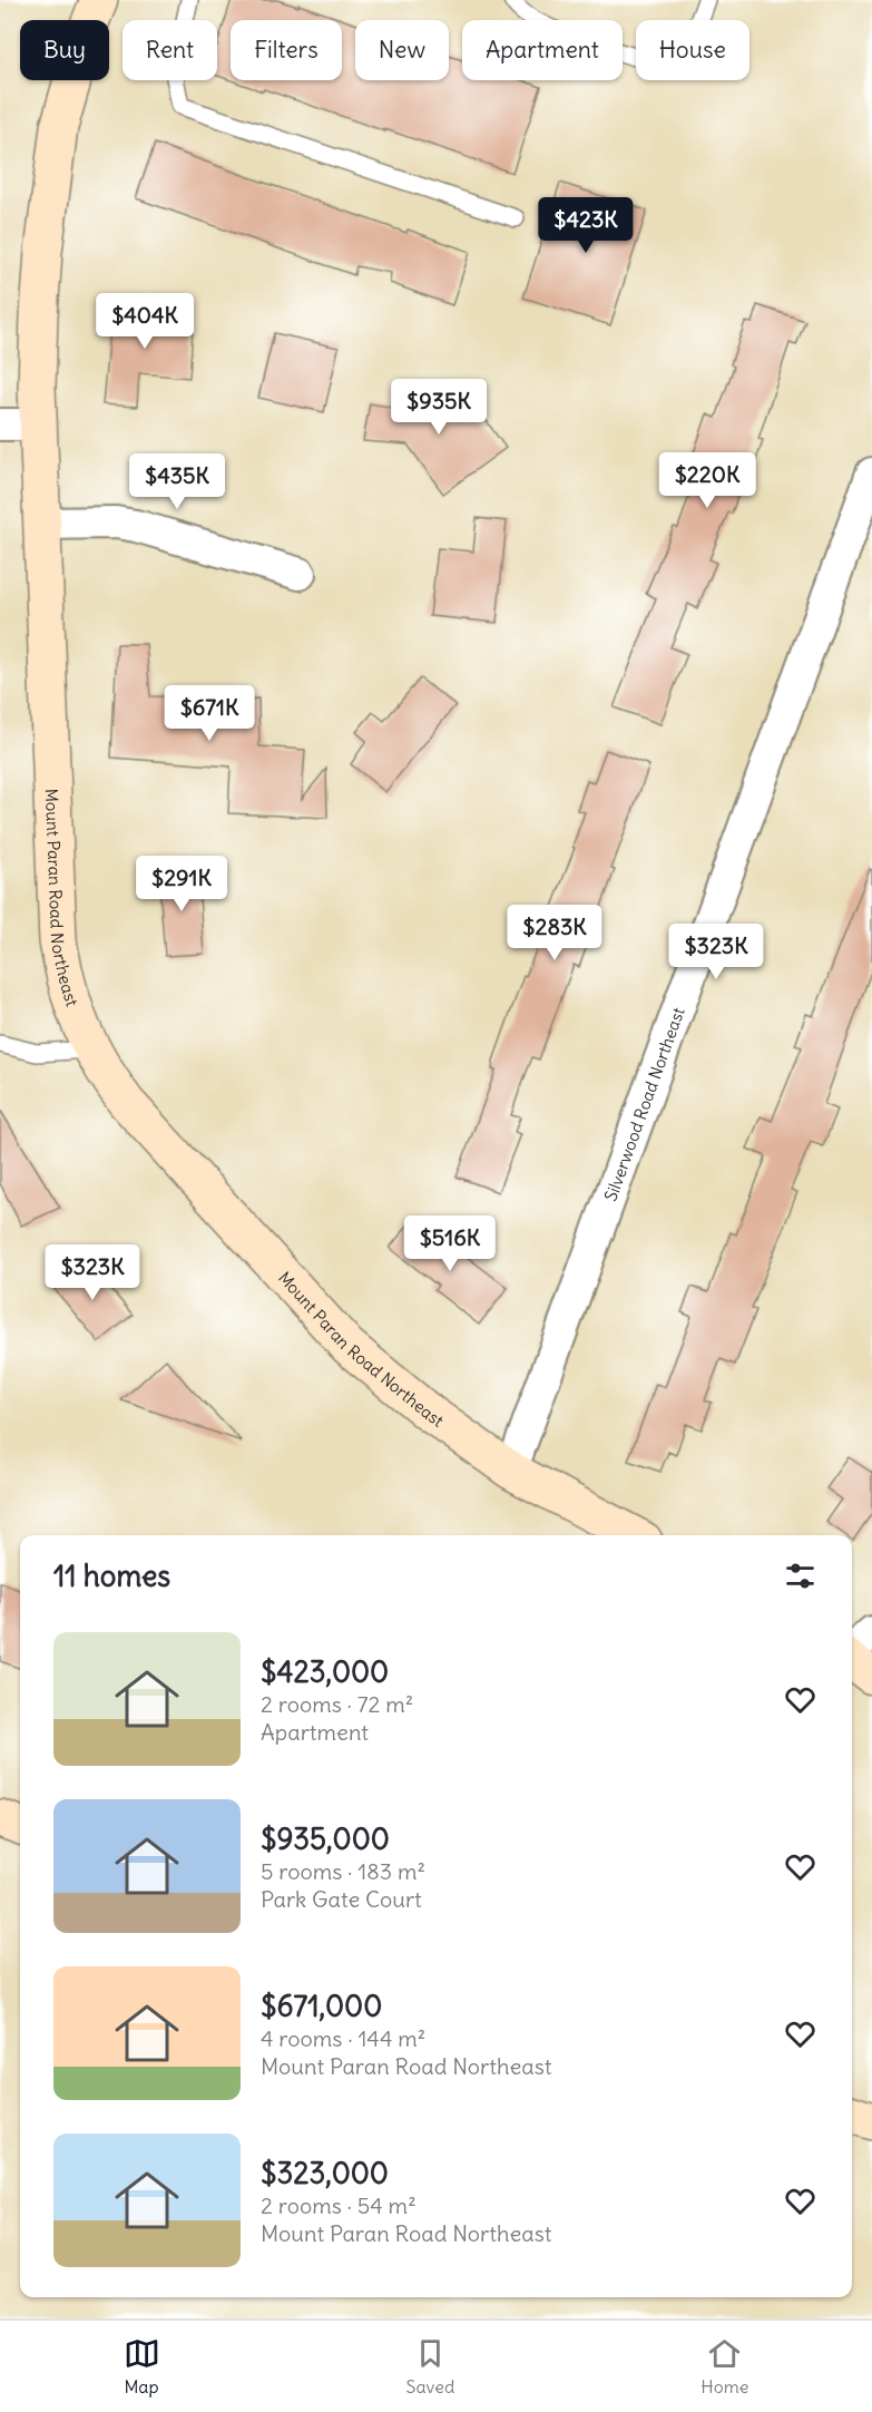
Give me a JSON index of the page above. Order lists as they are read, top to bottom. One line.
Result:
{"streets":{"main road":["Mount Paran Road Northeast"],"street":["Silverwood Road Northeast"]},"crossings":[["Mount Paran Road Northeast","Silverwood Road Northeast"]],"page":{"chip":["Buy","Rent","Filters","New","Apartment","House"],"price":["$423K","$404K","$935K","$220K","$435K","$671K","$291K","$283K","$323K","$516K","$323K"],"heading":"11 homes","list":[{"name":"$423,000","note":"2 rooms · 72 m² · Apartment"},{"name":"$935,000","note":"5 rooms · 183 m² · Park Gate Court"},{"name":"$671,000","note":"4 rooms · 144 m² · Mount Paran Road Northeast"},{"name":"$323,000","note":"2 rooms · 54 m² · Mount Paran Road Northeast"}],"tabs":["Map","Saved","Home"]}}
